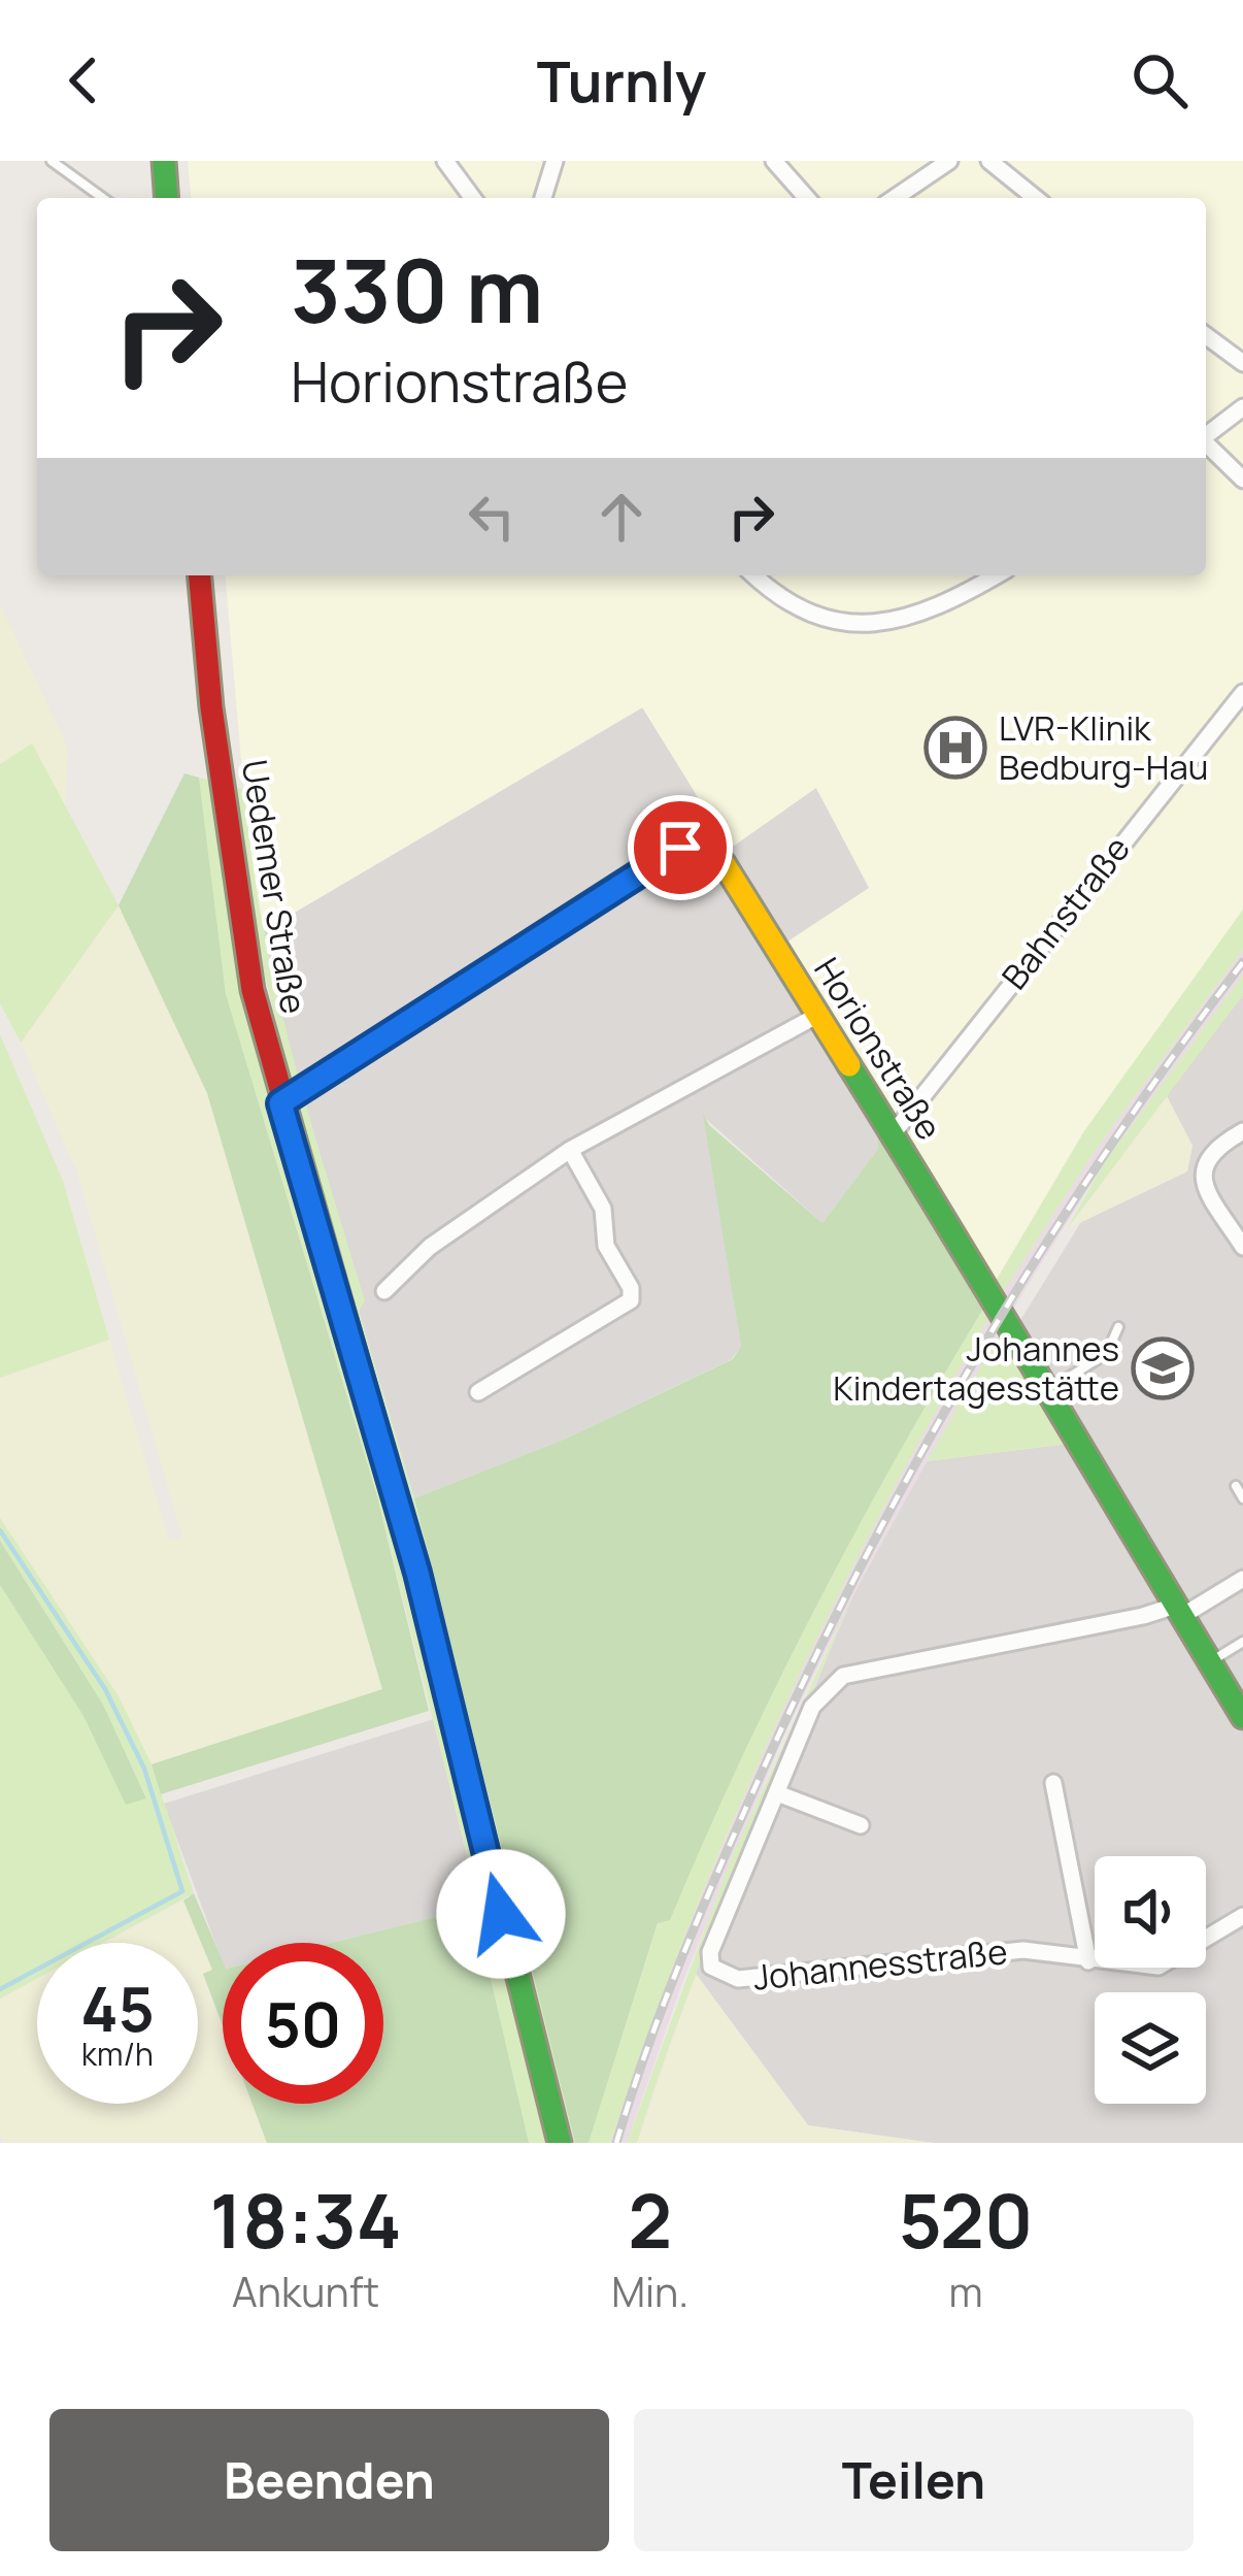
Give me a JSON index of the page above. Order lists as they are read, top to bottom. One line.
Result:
{"streets":{"main road":["Uedemer Straße","Horionstraße"],"street":["Bahnstraße","Johannesstraße"]},"crossings":[["Uedemer Straße","Horionstraße"],["Bahnstraße","Horionstraße"],["Horionstraße","Johannesstraße"]],"places":{"hospital":["LVR-Klinik Bedburg-Hau"],"school or university":["Johannes Kindertagesstätte"]},"page":{"header":"Turnly","turn":["330 m","Horionstraße"],"speed":"45 km/h","limit":"50","eta":["18:34","Ankunft","2","Min.","520","m"],"buttons":["Beenden","Teilen"]}}
